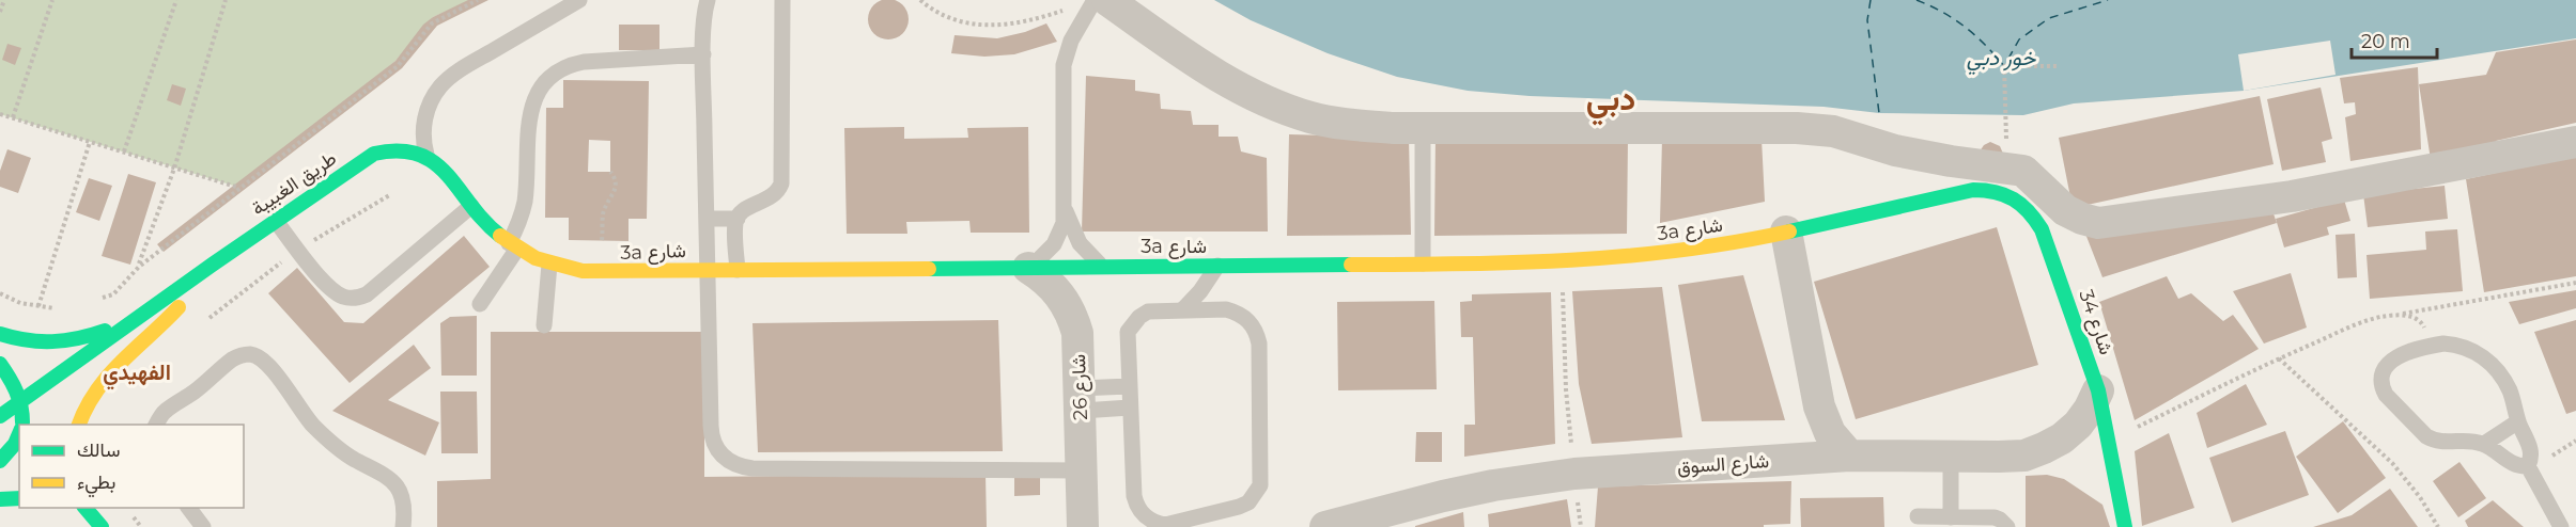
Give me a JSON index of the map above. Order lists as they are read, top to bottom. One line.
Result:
{"streets":{"street":["طريق الغبيبة","3a شارع","شارع 34","شارع 26","شارع السوق"]},"crossings":[["طريق الغبيبة","3a شارع"],["3a شارع","شارع 34"],["3a شارع","شارع 26"],["شارع 34","شارع السوق"]],"districts":["دبي","الفهيدي"],"water":["خور دبي"],"legend":["سالك","بطيء"],"scale_bar":"20 m"}
